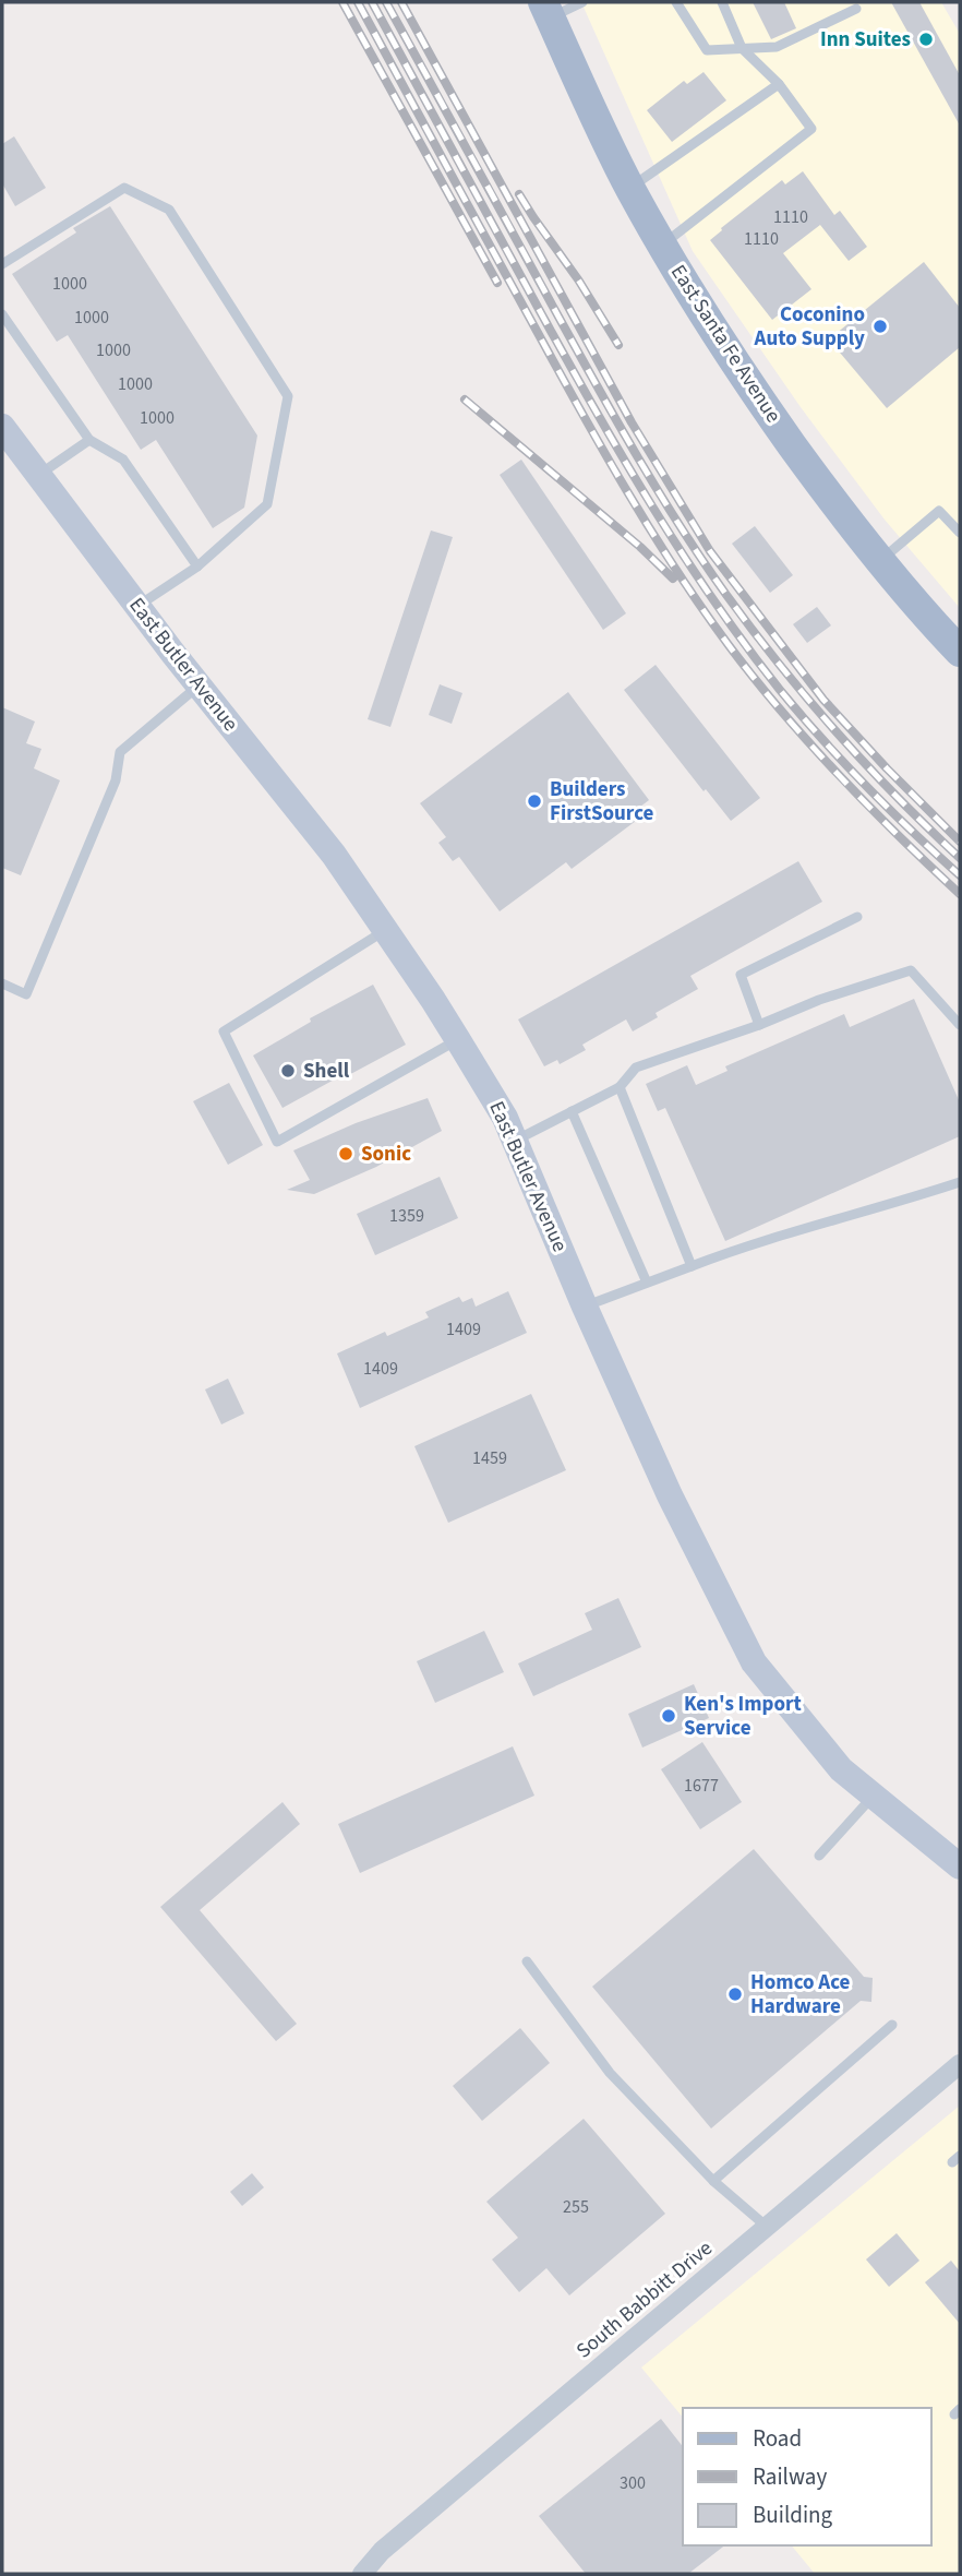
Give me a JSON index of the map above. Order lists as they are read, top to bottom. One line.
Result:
{"streets":{"main road":["East Santa Fe Avenue","East Butler Avenue"],"street":["South Babbitt Drive"]},"places":["Inn Suites","Coconino Auto Supply","Builders FirstSource","Shell","Sonic","Ken's Import Service","Homco Ace Hardware"],"house_numbers":["1110","1110","1000","1000","1000","1000","1000","1359","1409","1409","1459","1677","255","300"],"legend":["Road","Railway","Building"]}
